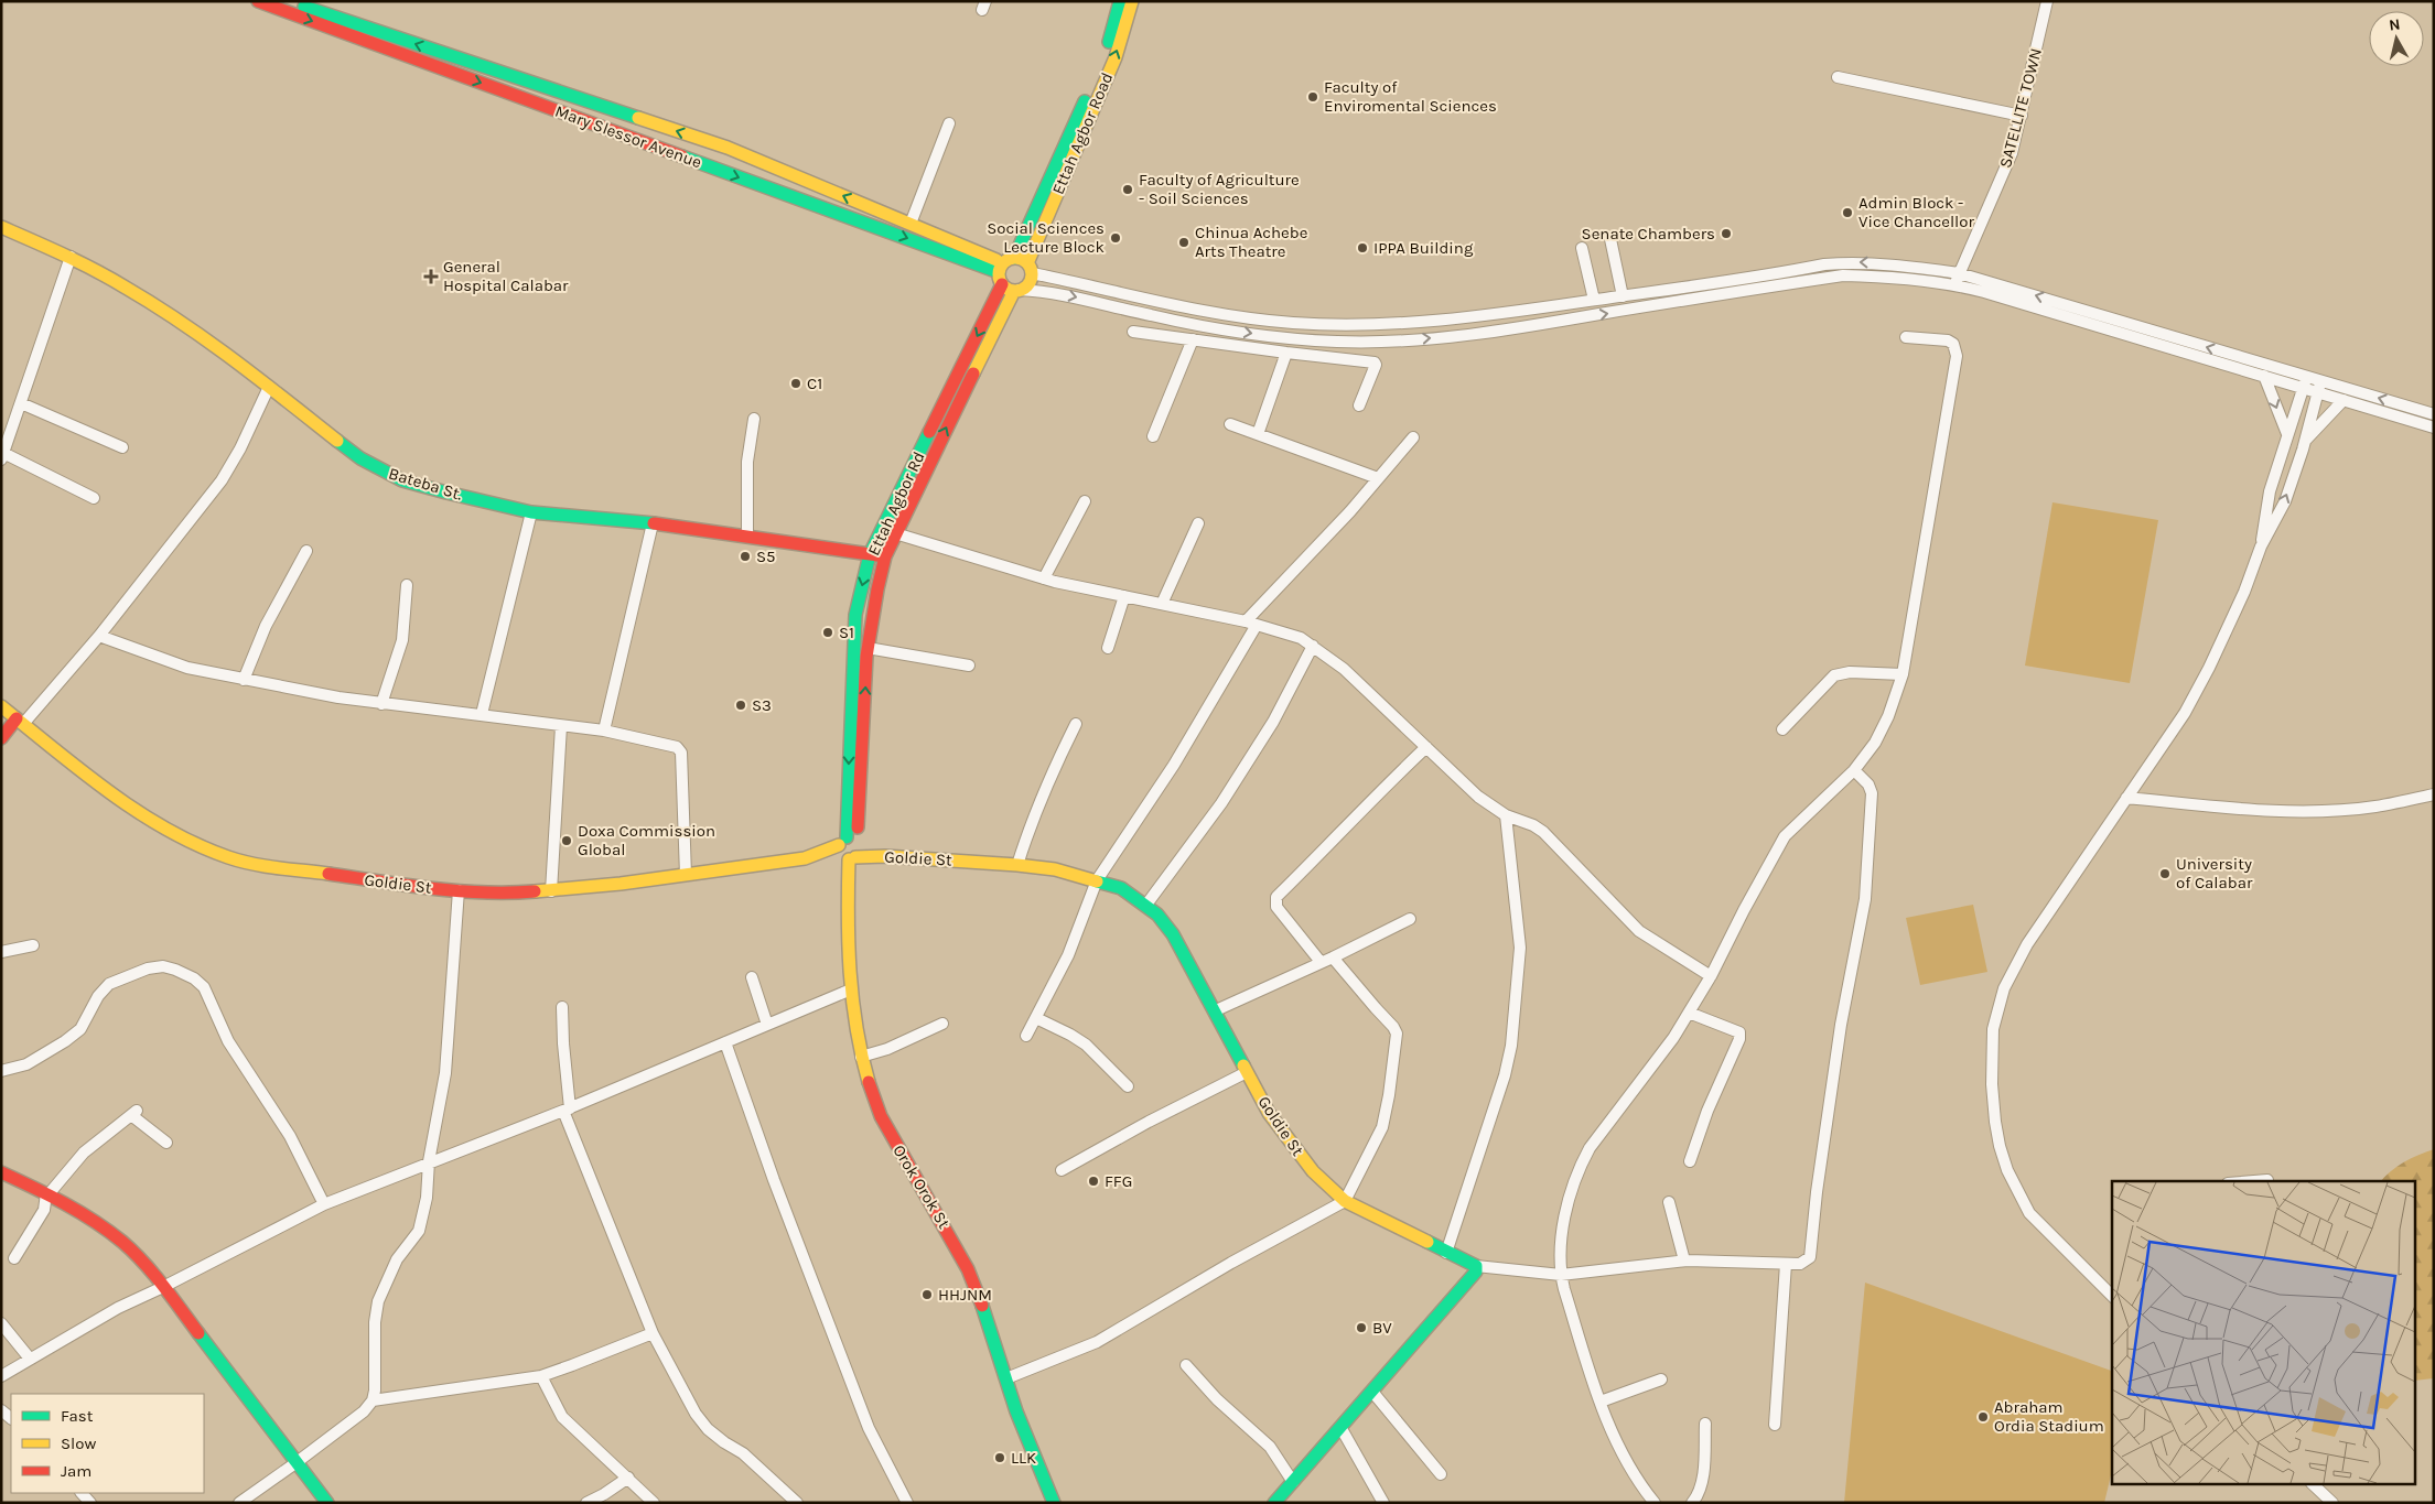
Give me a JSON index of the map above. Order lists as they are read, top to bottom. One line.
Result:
{"streets":{"main road":["Ettah Agbor Road","Mary Slessor Avenue","Bateba St.","Ettah Agbor Rd","Goldie St","Orok Orok St"],"street":["SATELLITE TOWN"]},"crossings":[["Ettah Agbor Road","Mary Slessor Avenue"],["Ettah Agbor Road","Ettah Agbor Rd"],["Mary Slessor Avenue","Ettah Agbor Rd"],["Bateba St.","Ettah Agbor Rd"],["Ettah Agbor Rd","Goldie St"],["Ettah Agbor Rd","Orok Orok St"],["Goldie St","Orok Orok St"]],"places":{"other":["Faculty of Enviromental Sciences","Faculty of Agriculture - Soil Sciences","Admin Block - Vice Chancellor","Senate Chambers","Social Sciences Lecture Block","Chinua Achebe Arts Theatre","IPPA Building","C1","S5","S1","S3","Doxa Commission Global","University of Calabar","FFG","HHJNM","BV","Abraham Ordia Stadium","LLK"],"health":["General Hospital Calabar"]},"legend":["Fast","Slow","Jam"],"north":"top"}
